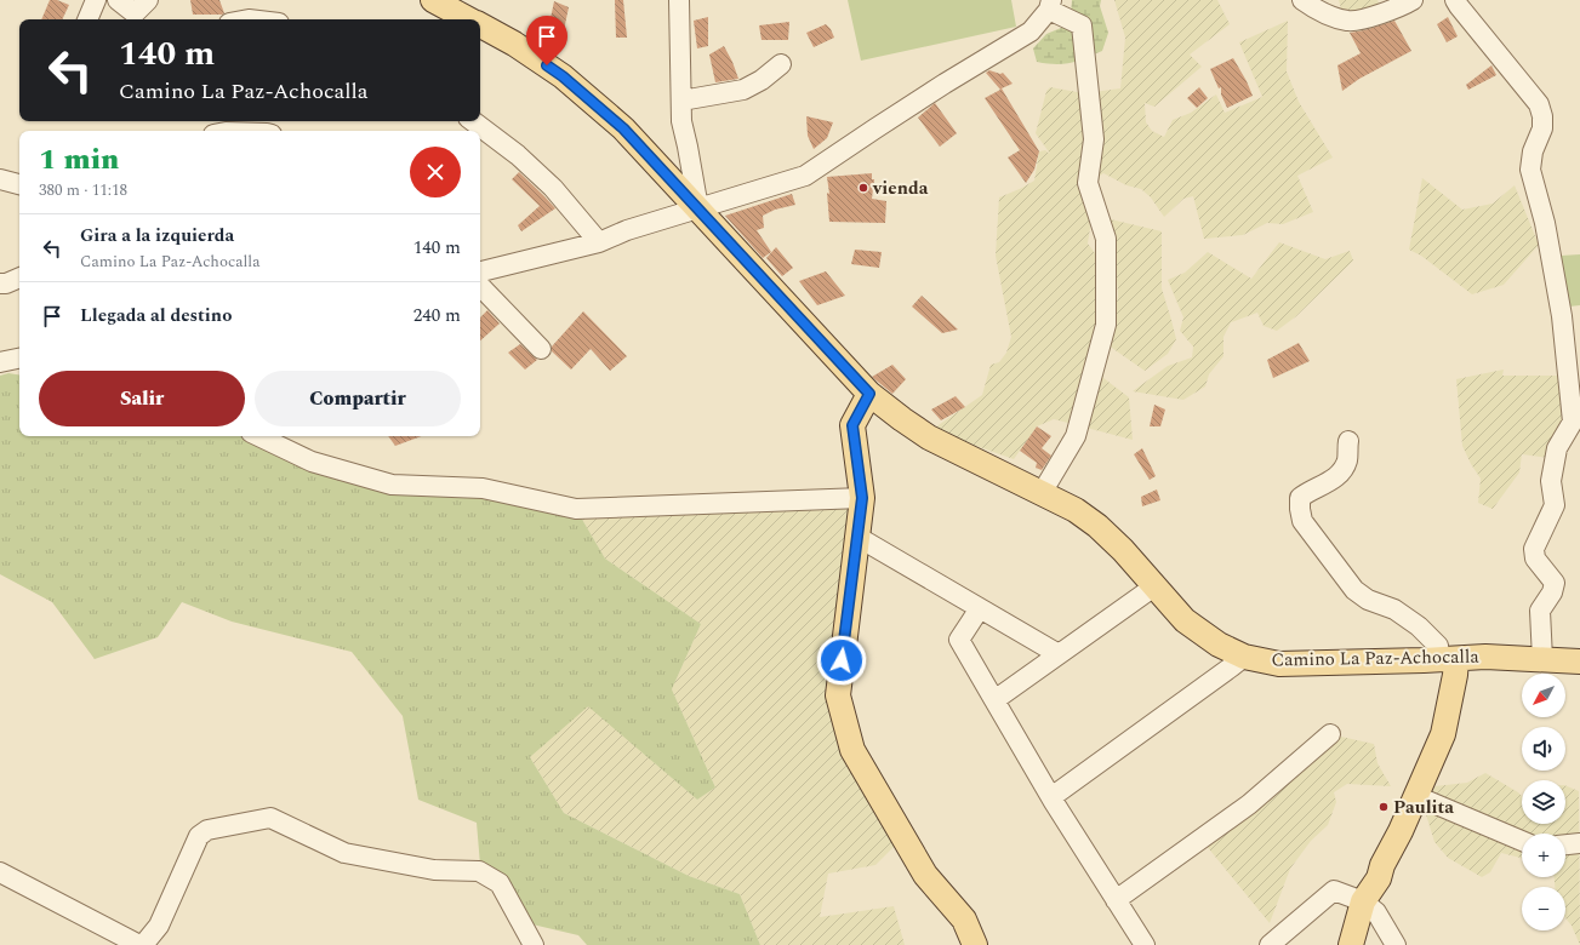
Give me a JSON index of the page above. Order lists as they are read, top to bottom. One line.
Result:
{"streets":{"main road":["Camino La Paz-Achocalla"]},"places":["vienda","Paulita"],"north":"bottom left","page":{"turn":["140 m","Camino La Paz-Achocalla"],"heading":["1 min","380 m · 11:18"],"list":[{"name":"Gira a la izquierda","note":"Camino La Paz-Achocalla","value":"140 m"},{"name":"Llegada al destino","value":"240 m"}],"buttons":["Salir","Compartir"],"map_buttons":["+","−"]}}
